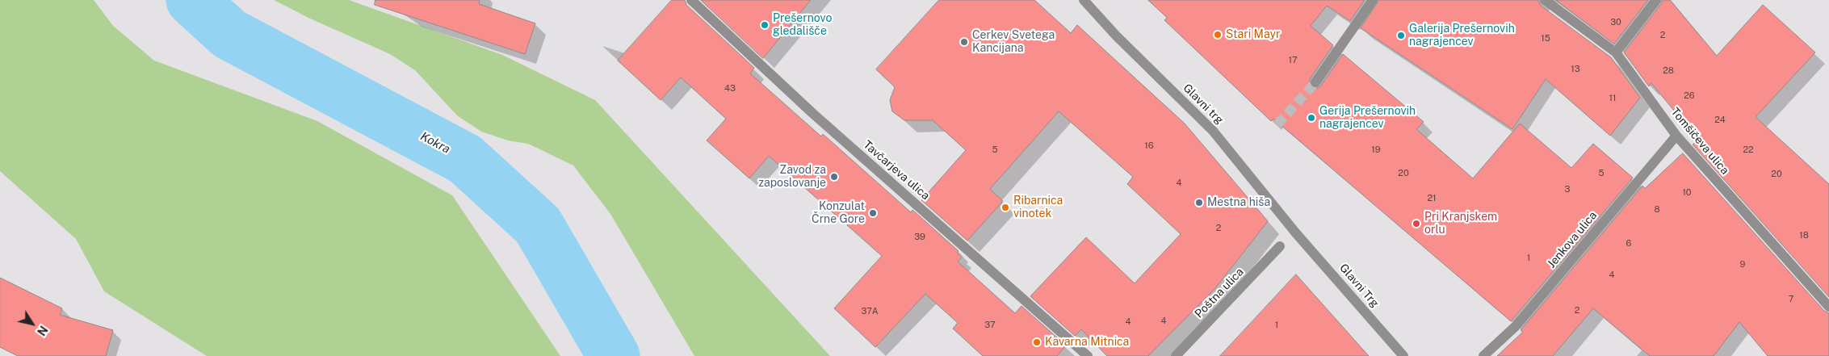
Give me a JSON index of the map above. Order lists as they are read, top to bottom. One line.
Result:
{"streets":{"street":["Glavni trg","Tomšičeva ulica","Tavčarjeva ulica","Jenkova ulica","Glavni Trg","Poštna ulica"]},"crossings":[["Glavni trg","Glavni Trg"],["Tomšičeva ulica","Jenkova ulica"]],"water":["Kokra"],"places":["Prešernovo gledališče","Stari Mayr","Galerija Prešernovih nagrajencev","Cerkev Svetega Kancijana","Gerija Prešernovih nagrajencev","Zavod za zaposlovanje","Mestna hiša","Ribarnica vinotek","Konzulat Črne Gore","Pri Kranjskem orlu","Kavarna Mitnica"],"house_numbers":["30","2","15","17","13","28","43","26","11","24","16","5","19","22","20","5","20","4","3","10","21","8","2","18","39","6","1","9","4","7","2","37A","4","4","37","1"],"north":"bottom right"}
